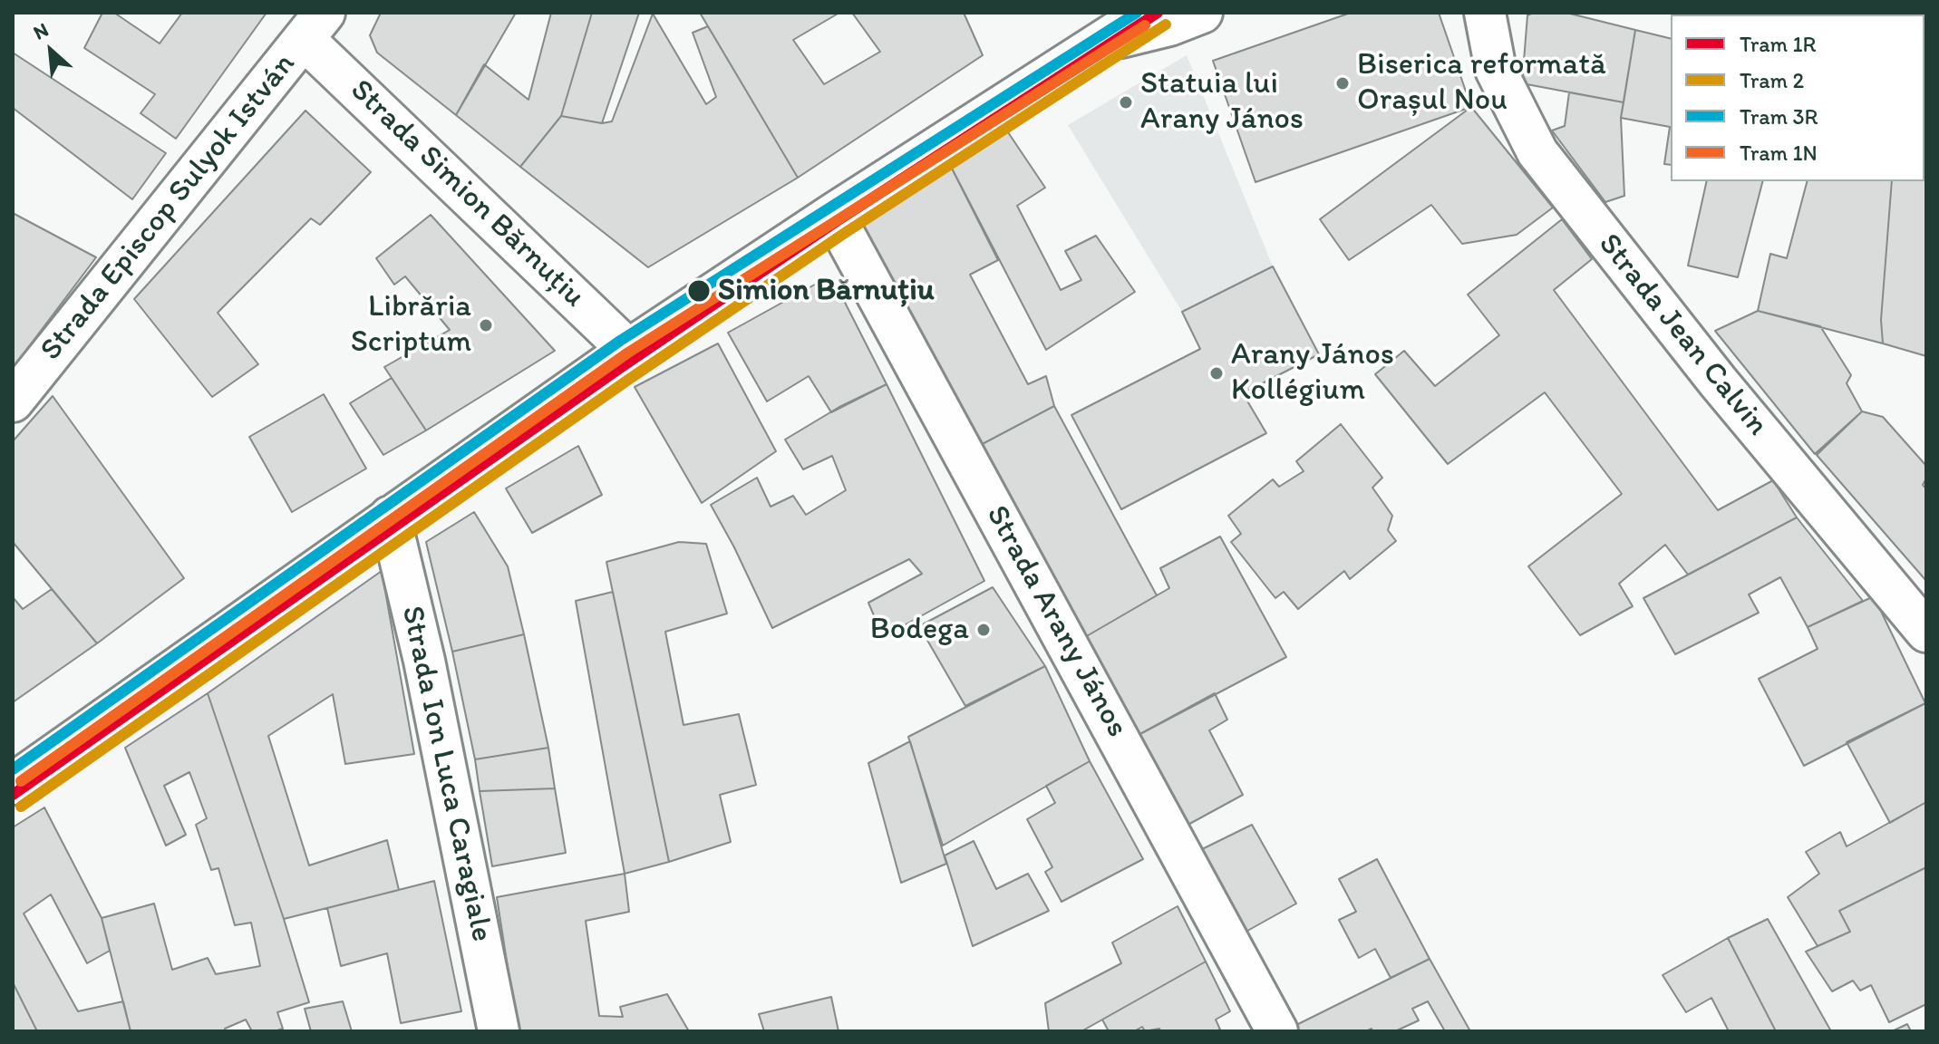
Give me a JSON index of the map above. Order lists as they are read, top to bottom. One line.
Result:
{"streets":{"street":["Strada Simion Bărnuțiu","Strada Episcop Sulyok István","Strada Jean Calvin","Strada Arany János","Strada Ion Luca Caragiale"]},"crossings":[["Strada Simion Bărnuțiu","Strada Episcop Sulyok István"]],"places":["Biserica reformată Orașul Nou","Statuia lui Arany János","Simion Bărnuțiu","Librăria Scriptum","Arany János Kollégium","Bodega"],"lines":["tram line 1R","tram line 3R","tram line 2","tram line 1N"],"legend":["Tram 1R","Tram 2","Tram 3R","Tram 1N"],"north":"top left"}
